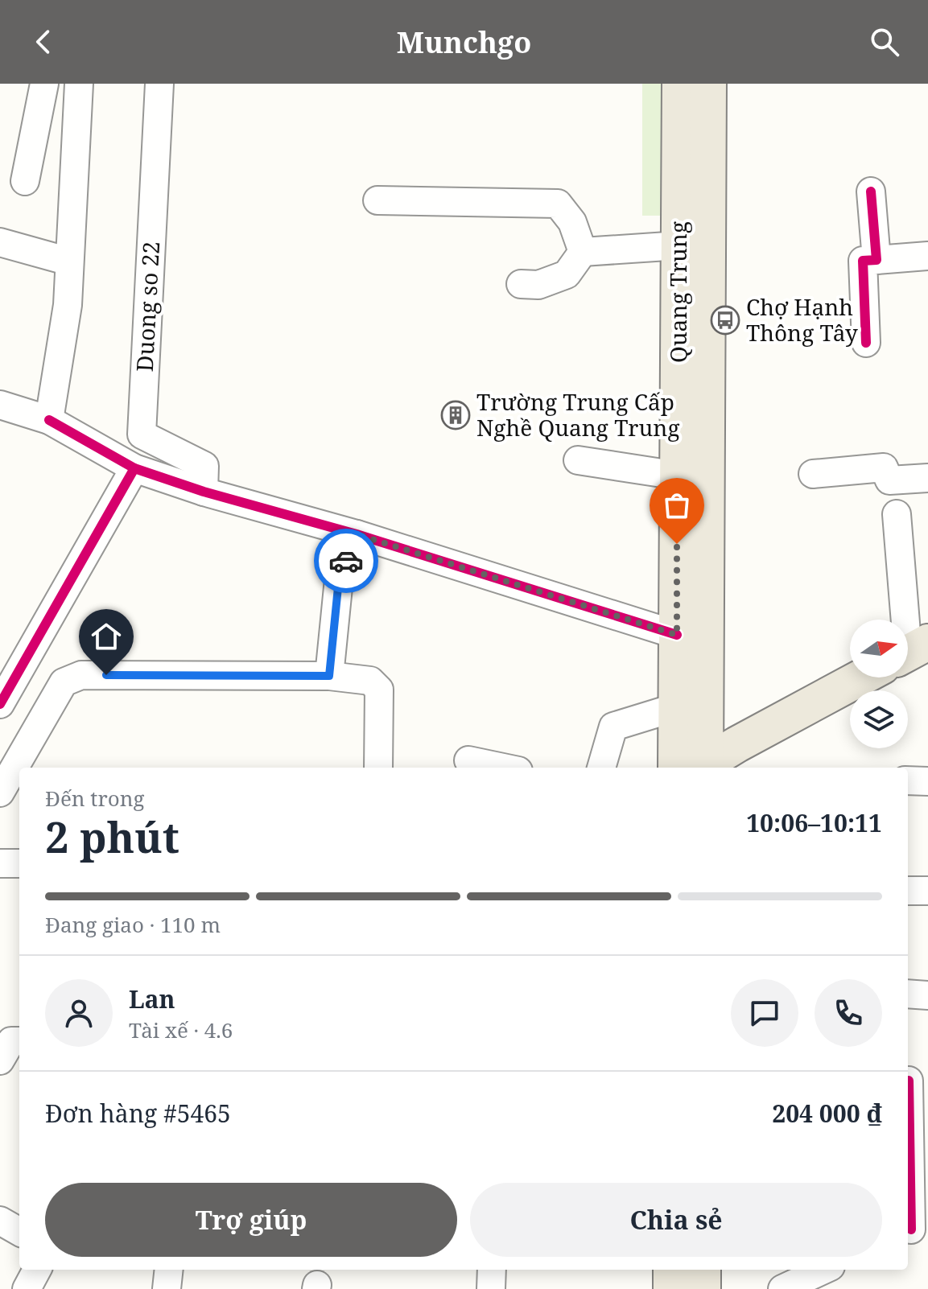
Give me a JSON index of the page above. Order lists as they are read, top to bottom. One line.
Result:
{"streets":{"main road":["Quang Trung"],"street":["Duong so 22"]},"places":{"bus stop":["Chợ Hạnh Thông Tây"],"building":["Trường Trung Cấp Nghề Quang Trung"]},"north":"right","page":{"header":"Munchgo","heading":["2 phút","Đến trong","10:06–10:11"],"panel":["Lan","Tài xế · 4.6","Đơn hàng #5465","204 000 ₫"],"bar":"Đang giao · 110 m","buttons":["Trợ giúp","Chia sẻ"]}}
